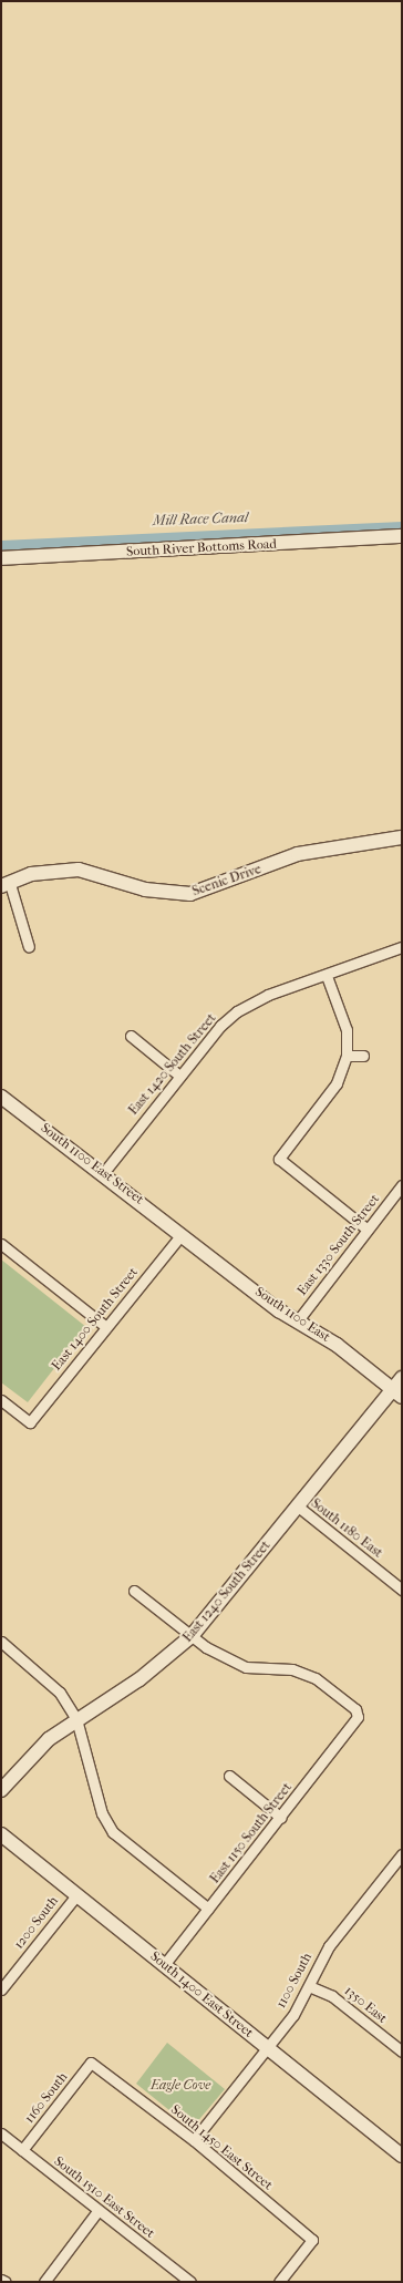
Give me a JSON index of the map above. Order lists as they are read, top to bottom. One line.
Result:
{"streets":{"street":["South River Bottoms Road","Scenic Drive","East 1420 South Street","South 1100 East Street","East 1330 South Street","South 1100 East","East 1400 South Street","South 1180 East","East 1240 South Street","East 1150 South Street","1200 South","1100 South","South 1400 East Street","1350 East","1160 South","South 1450 East Street","South 1510 East Street"]},"crossings":[["East 1420 South Street","South 1100 East Street"],["South 1100 East Street","South 1100 East"],["South 1100 East Street","East 1400 South Street"],["East 1330 South Street","South 1100 East"],["South 1100 East","East 1400 South Street"],["South 1100 East","East 1240 South Street"],["South 1180 East","East 1240 South Street"],["East 1240 South Street","East 1150 South Street"],["East 1150 South Street","South 1400 East Street"],["1200 South","South 1400 East Street"],["1100 South","South 1400 East Street"],["1100 South","1350 East"],["1100 South","South 1450 East Street"],["1160 South","South 1450 East Street"],["1160 South","South 1510 East Street"]],"water":["Mill Race Canal"],"parks":["Eagle Cove"]}
